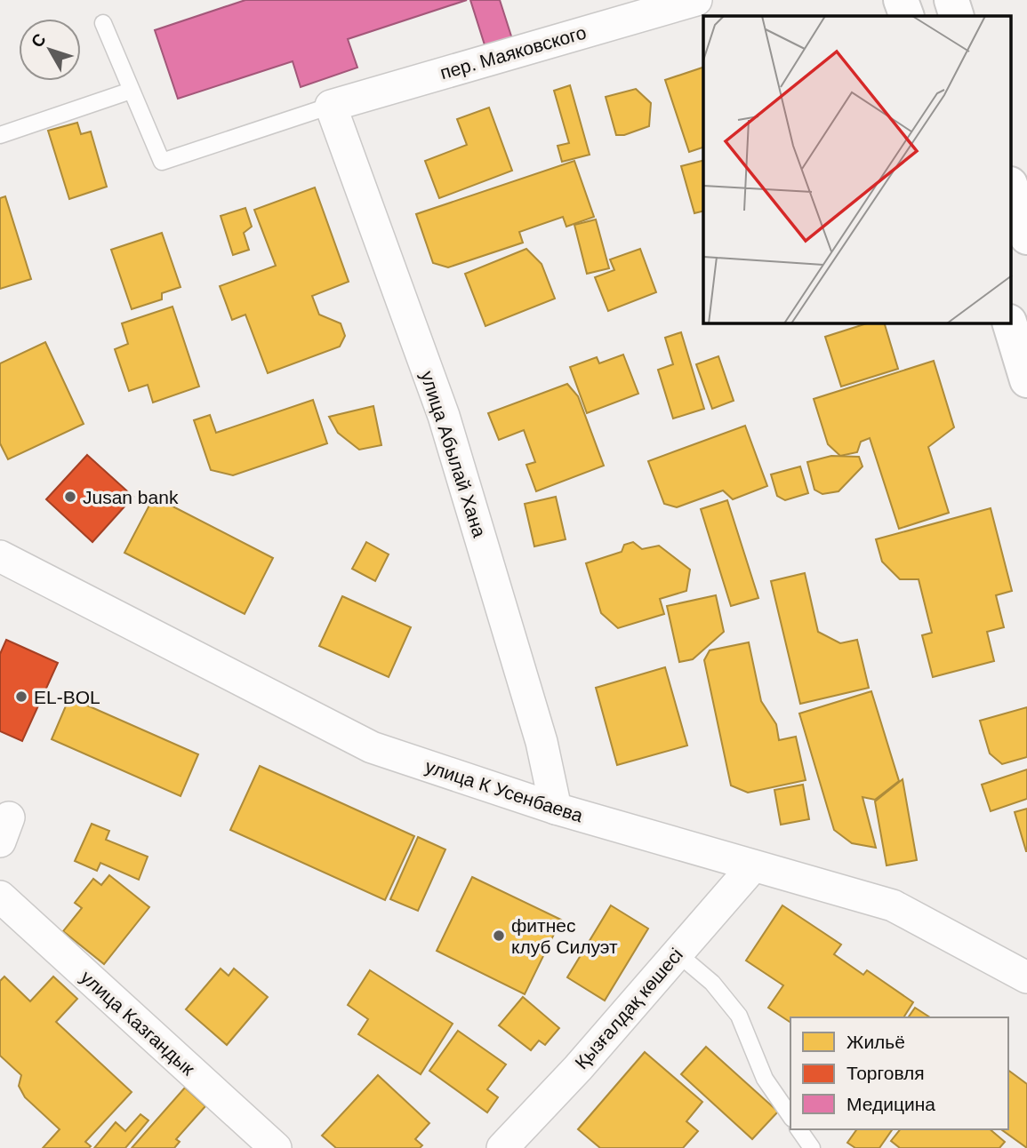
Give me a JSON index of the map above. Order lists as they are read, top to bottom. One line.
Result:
{"streets":{"street":["пер. Маяковского","улица Абылай Хана","улица К Усенбаева","Қызғалдақ көшесі","улица Казгандык"]},"crossings":[["пер. Маяковского","улица Абылай Хана"],["улица Абылай Хана","улица К Усенбаева"],["улица К Усенбаева","Қызғалдақ көшесі"]],"places":["Jusan bank","EL-BOL","фитнес клуб Силуэт"],"legend":["Жильё","Торговля","Медицина"],"north":"top left"}
